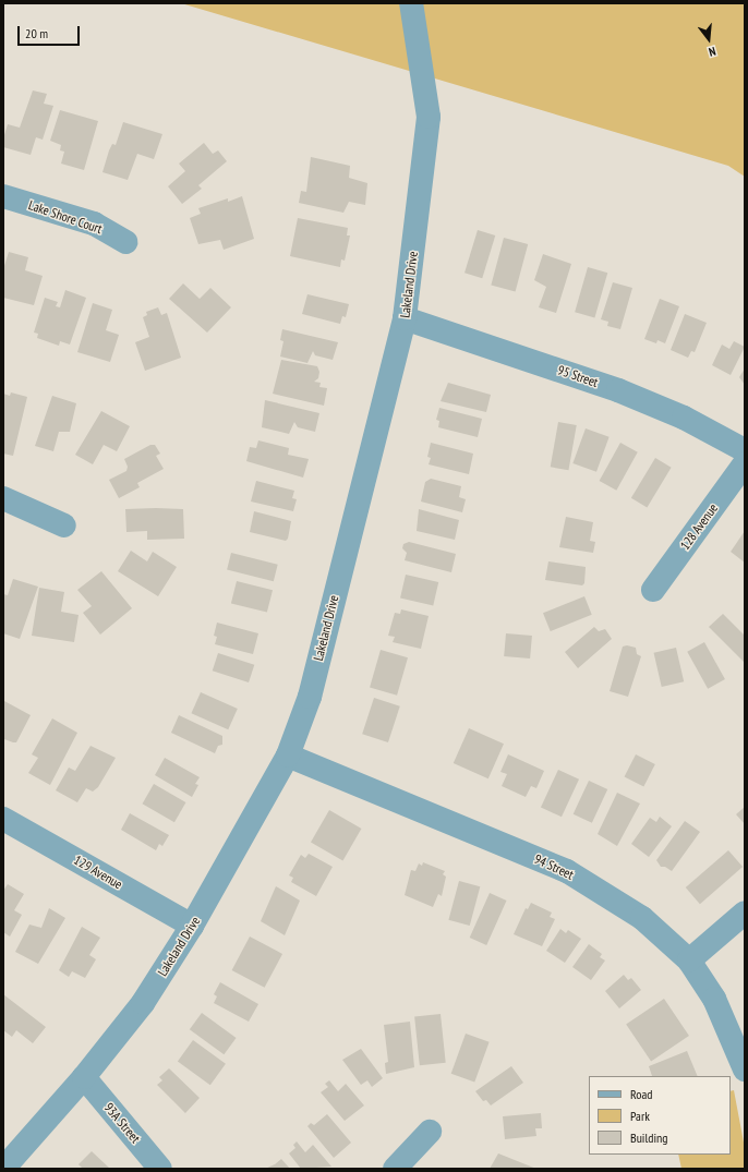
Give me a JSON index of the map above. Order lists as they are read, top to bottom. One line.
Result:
{"streets":{"street":["Lake Shore Court","Lakeland Drive","95 Street","128 Avenue","94 Street","129 Avenue","93A Street"]},"crossings":[["Lakeland Drive","95 Street"],["Lakeland Drive","94 Street"],["Lakeland Drive","129 Avenue"],["Lakeland Drive","93A Street"]],"legend":["Road","Park","Building"],"scale_bar":"20 m","north":"bottom"}
